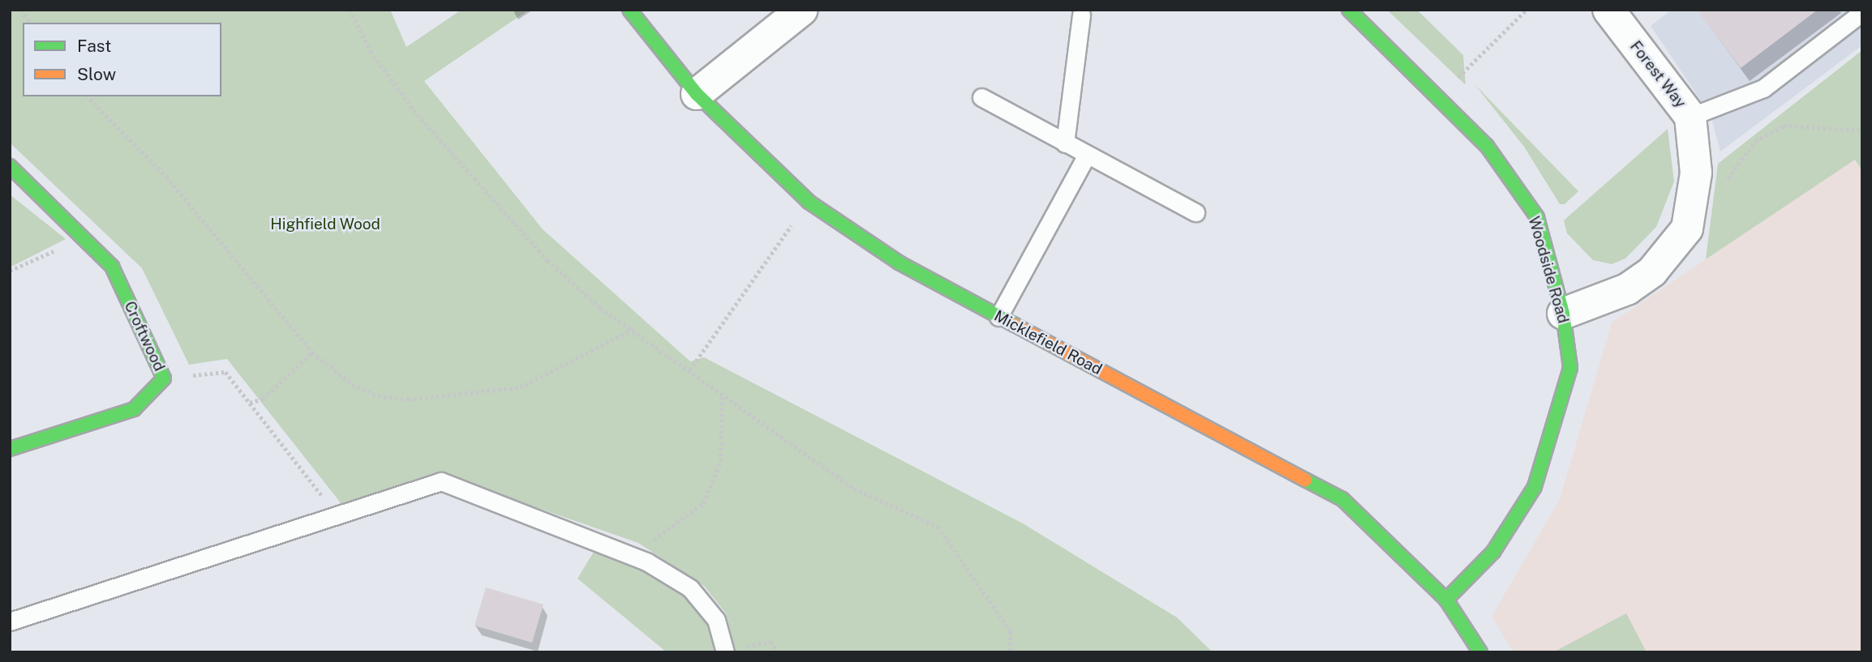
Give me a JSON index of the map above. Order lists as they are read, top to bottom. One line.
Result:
{"streets":{"street":["Forest Way","Woodside Road","Croftwood","Micklefield Road"]},"crossings":[["Forest Way","Woodside Road"],["Woodside Road","Micklefield Road"]],"parks":["Highfield Wood"],"legend":["Fast","Slow"]}
